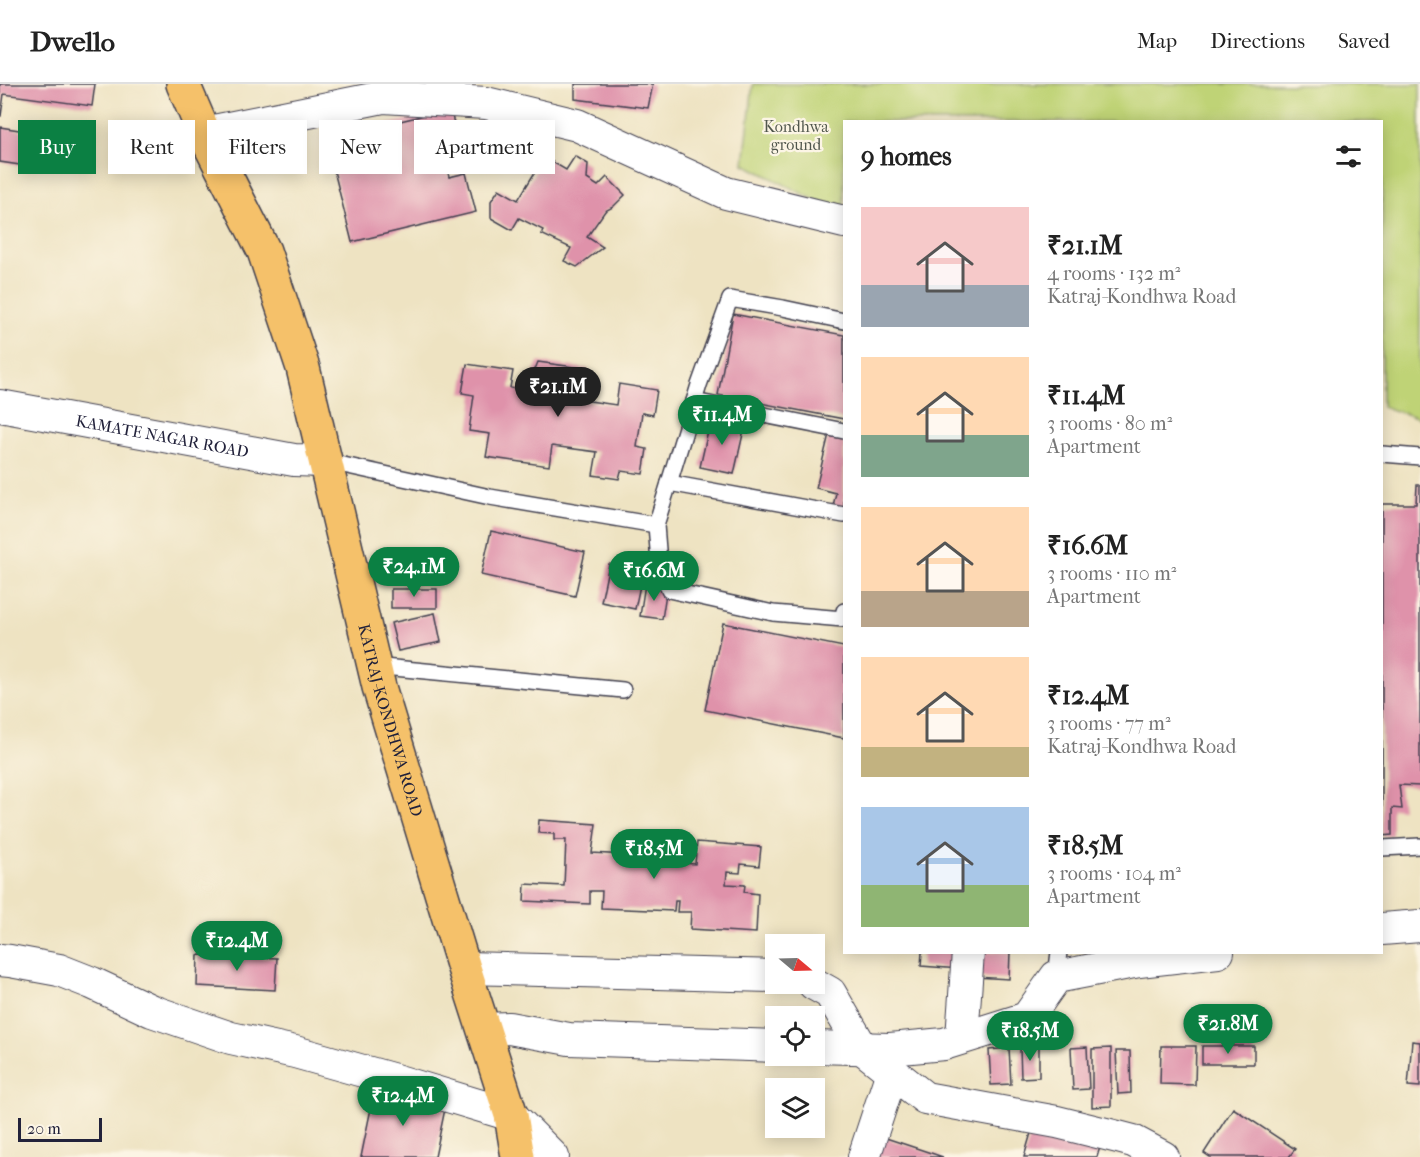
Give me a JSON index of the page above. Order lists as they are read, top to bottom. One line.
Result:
{"streets":{"highway":["KATRAJ-KONDHWA ROAD"],"street":["KAMATE NAGAR ROAD"]},"crossings":[["KAMATE NAGAR ROAD","KATRAJ-KONDHWA ROAD"]],"parks":["Kondhwa ground"],"scale_bar":"20 m","north":"right","page":{"header":"Dwello","nav":["Map","Directions","Saved"],"chip":["Buy","Rent","Filters","New","Apartment"],"heading":"9 homes","list":[{"name":"₹21.1M","note":"4 rooms · 132 m² · Katraj-Kondhwa Road"},{"name":"₹11.4M","note":"3 rooms · 80 m² · Apartment"},{"name":"₹16.6M","note":"3 rooms · 110 m² · Apartment"},{"name":"₹12.4M","note":"3 rooms · 77 m² · Katraj-Kondhwa Road"},{"name":"₹18.5M","note":"3 rooms · 104 m² · Apartment"}],"price":["₹21.1M","₹11.4M","₹24.1M","₹16.6M","₹18.5M","₹12.4M","₹21.8M","₹18.5M","₹12.4M"],"scale":"20 m"}}
